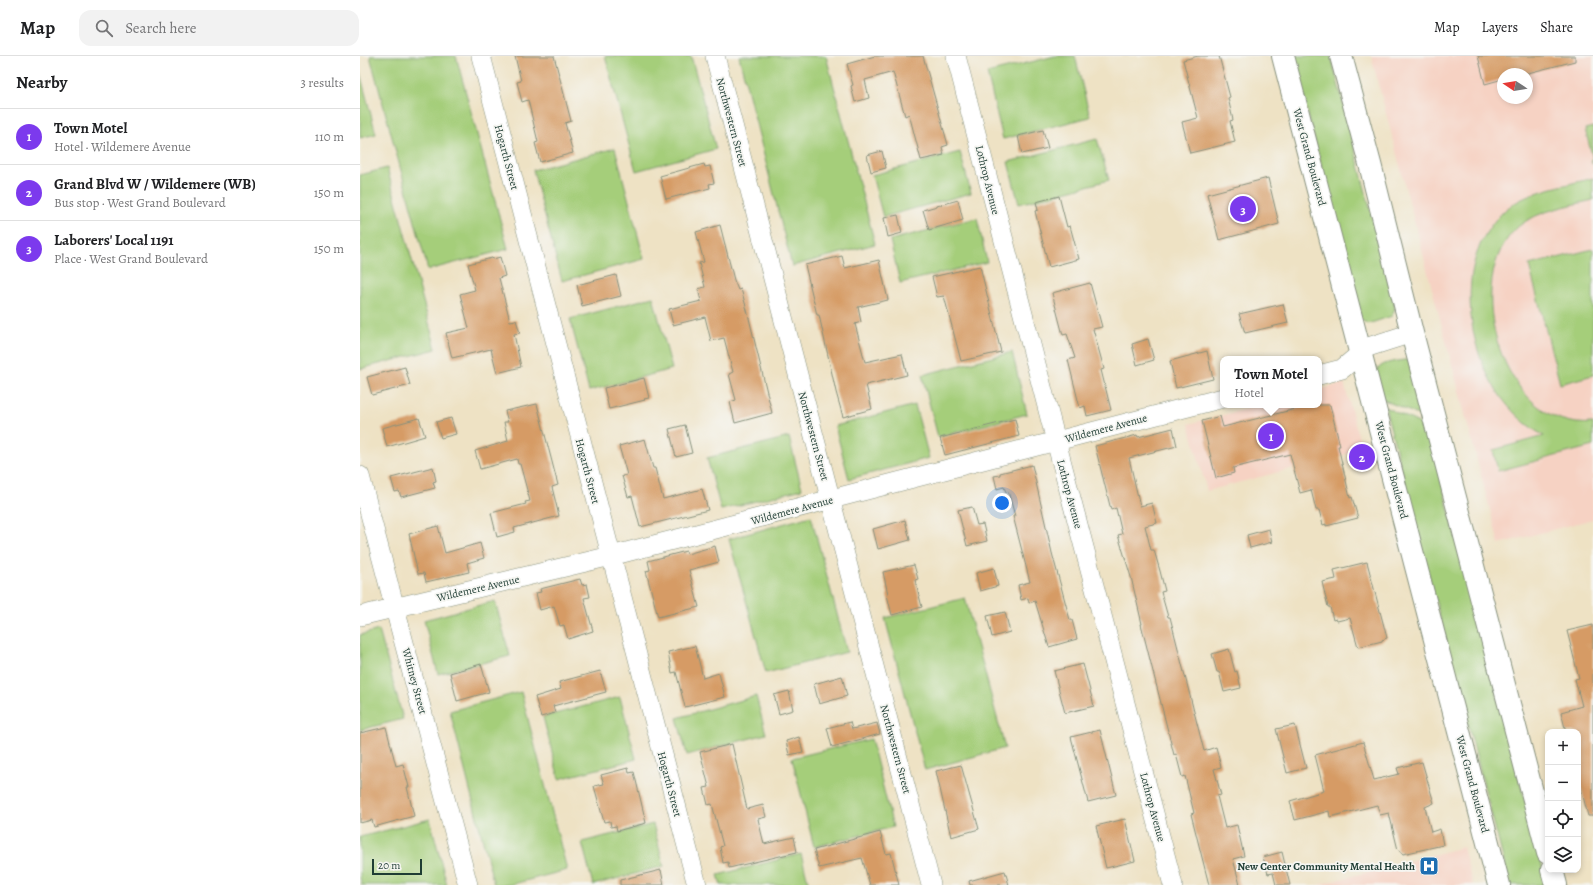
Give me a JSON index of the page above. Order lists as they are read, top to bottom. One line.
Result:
{"streets":{"main road":["West Grand Boulevard"],"street":["Northwestern Street","Hogarth Street","Lothrop Avenue","Wildemere Avenue","Whitney Street"]},"crossings":[["Northwestern Street","Wildemere Avenue"],["Hogarth Street","Wildemere Avenue"],["Lothrop Avenue","Wildemere Avenue"],["Wildemere Avenue","Whitney Street"]],"places":{"hospital":["New Center Community Mental Health"]},"scale_bar":"20 m","north":"left","page":{"header":"Map","search":"Search here","nav":["Map","Layers","Share"],"heading":["Nearby","3 results"],"list":[{"mark":"1","name":"Town Motel","note":"Hotel · Wildemere Avenue","value":"110 m"},{"mark":"2","name":"Grand Blvd W / Wildemere (WB)","note":"Bus stop · West Grand Boulevard","value":"150 m"},{"mark":"3","name":"Laborers' Local 1191","note":"Place · West Grand Boulevard","value":"150 m"}],"pins":["3","1","2"],"popup":["Town Motel","Hotel"],"map_buttons":["+","−"],"scale":"20 m"}}
